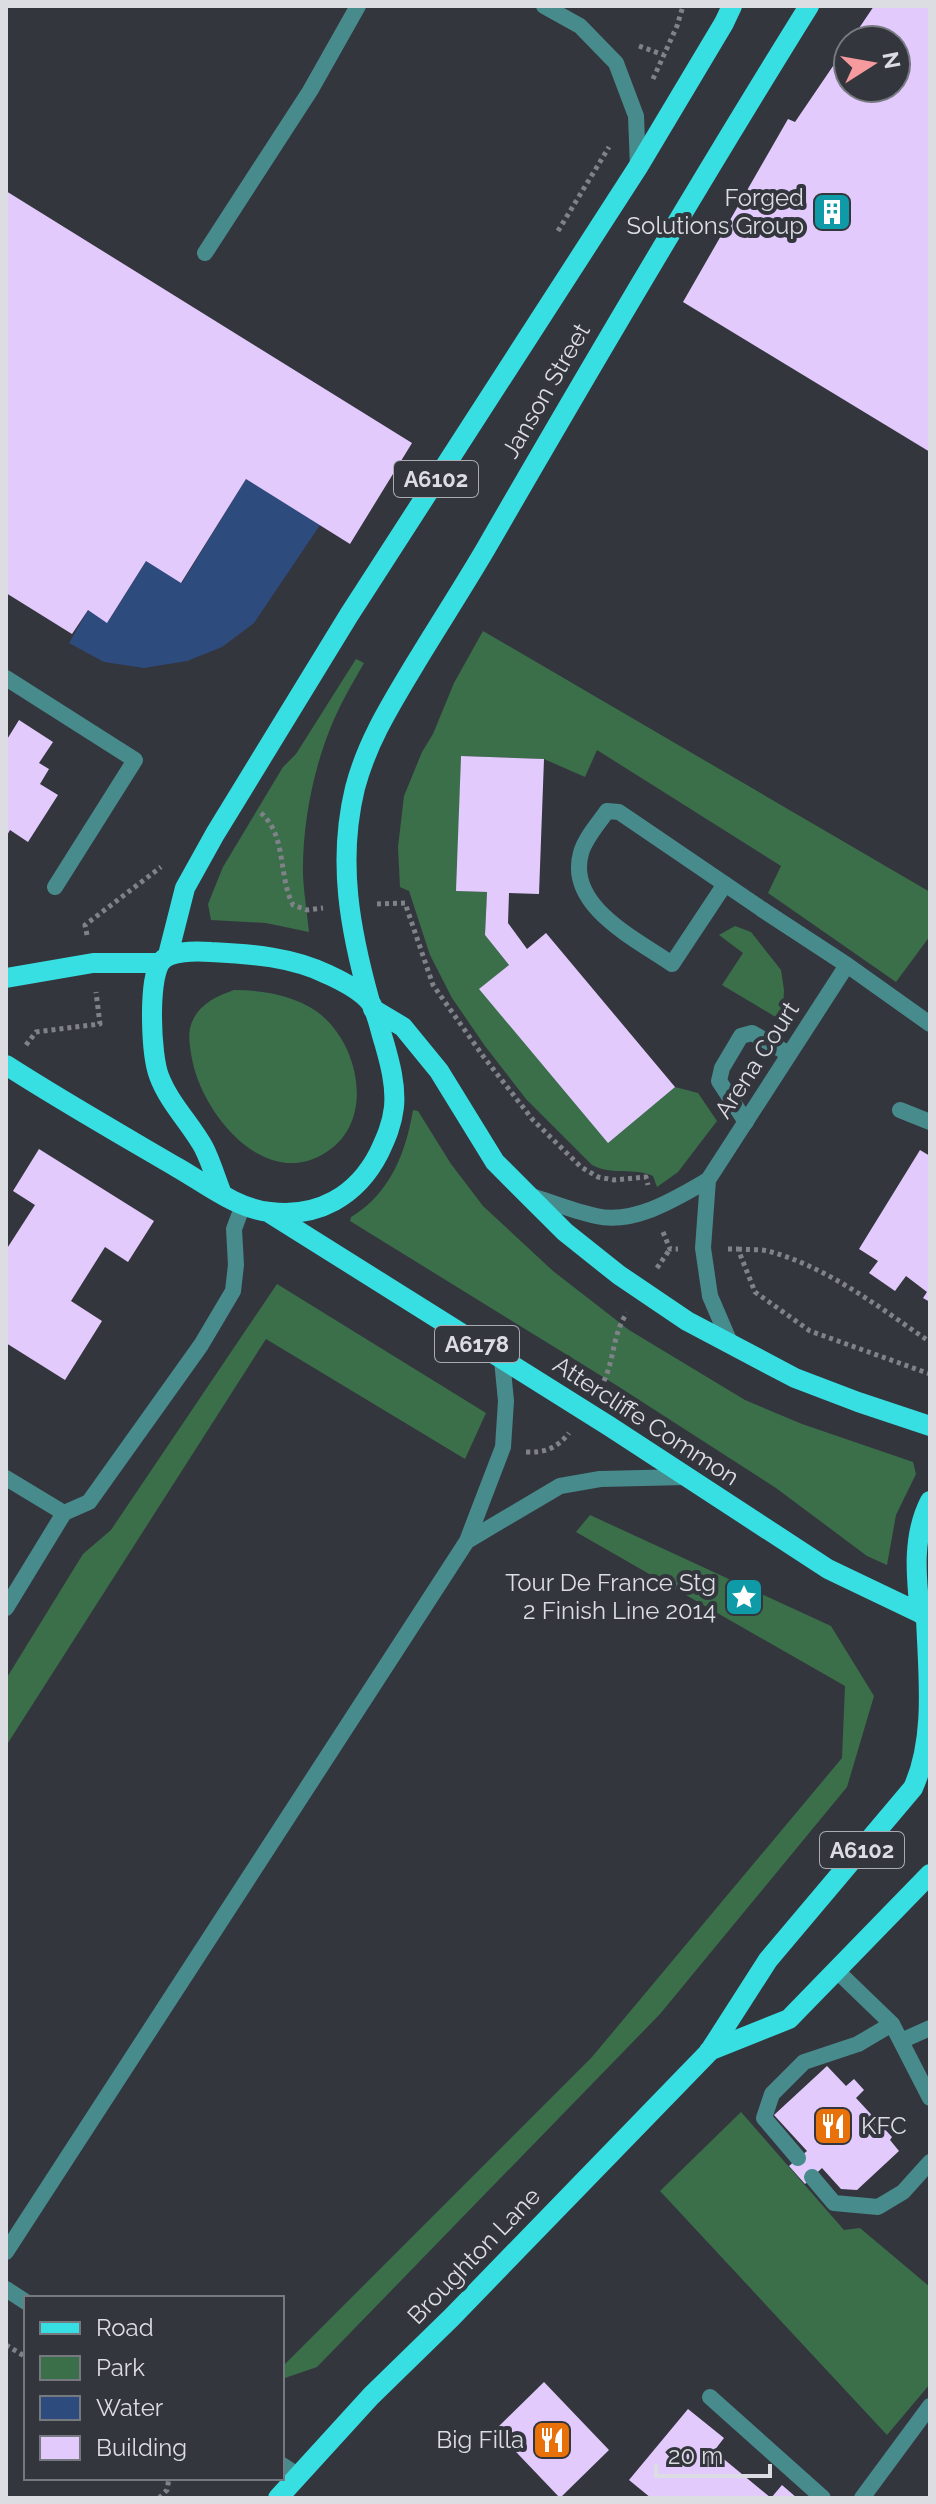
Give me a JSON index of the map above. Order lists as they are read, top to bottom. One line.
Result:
{"streets":{"main road":["Janson Street","A6102","A6178","Attercliffe Common","Broughton Lane"],"street":["Arena Court"]},"crossings":[["Janson Street","A6178"],["Janson Street","Attercliffe Common"],["A6178","Attercliffe Common"],["Attercliffe Common","Broughton Lane"]],"places":{"building":["Forged Solutions Group"],"place":["Tour De France Stg 2 Finish Line 2014"],"restaurant":["KFC","Big Filla"]},"legend":["Road","Park","Water","Building"],"scale_bar":"20 m","north":"right"}
